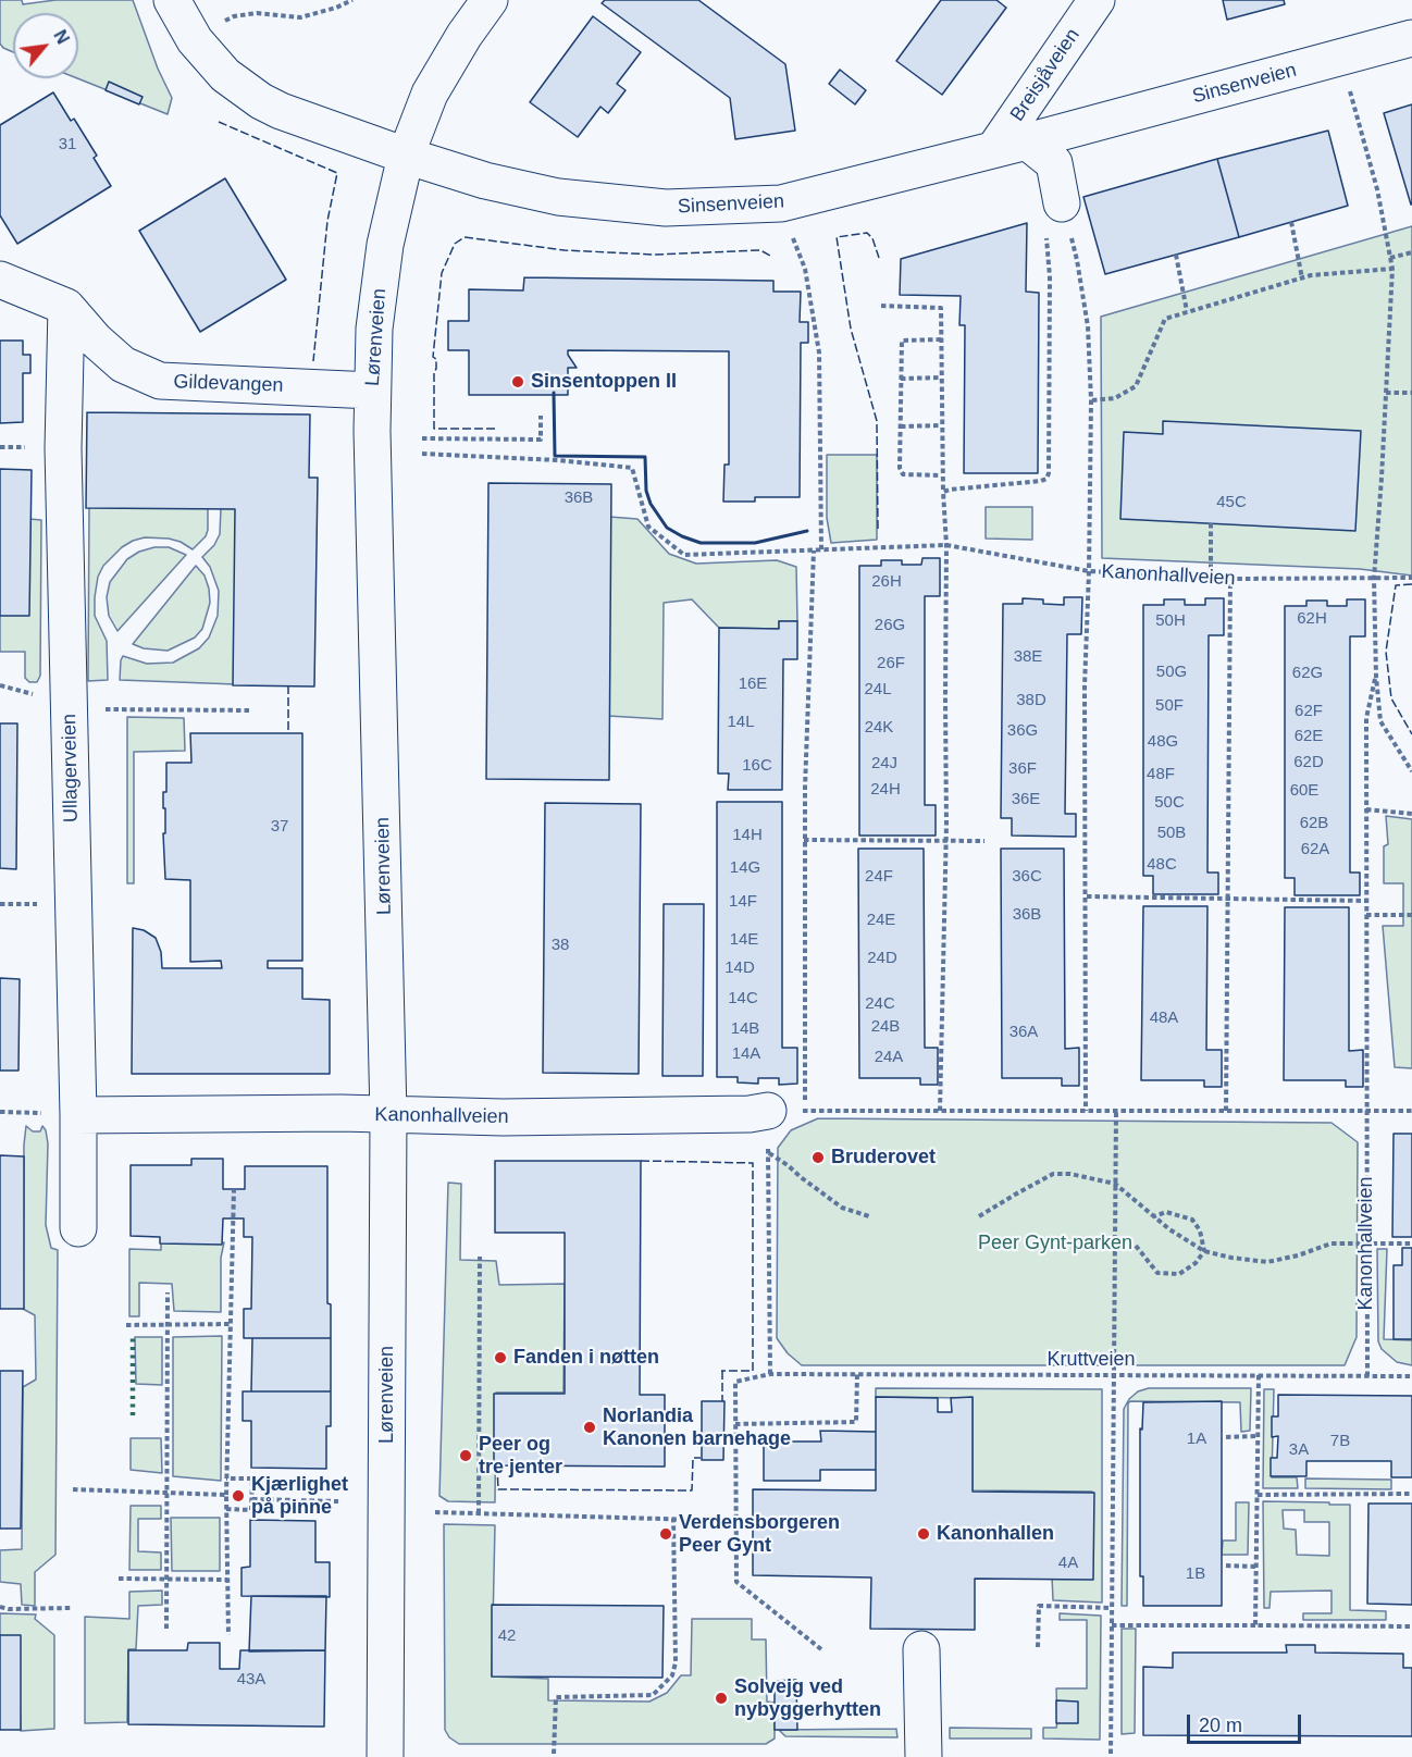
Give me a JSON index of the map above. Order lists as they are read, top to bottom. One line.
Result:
{"streets":{"street":["Breisjåveien","Sinsenveien","Lørenveien","Gildevangen","Kanonhallveien","Ullagerveien"],"path":["Kruttveien"]},"crossings":[["Breisjåveien","Sinsenveien"],["Sinsenveien","Lørenveien"],["Lørenveien","Gildevangen"],["Lørenveien","Kanonhallveien"],["Gildevangen","Ullagerveien"],["Kanonhallveien","Ullagerveien"],["Kanonhallveien","Kruttveien"]],"parks":["Peer Gynt-parken"],"places":["Sinsentoppen II","Bruderovet","Fanden i nøtten","Norlandia Kanonen barnehage","Peer og tre jenter","Kjærlighet på pinne","Verdensborgeren Peer Gynt","Kanonhallen","Solvejg ved nybyggerhytten"],"house_numbers":["31","36B","45C","26H","62H","50H","26G","38E","26F","50G","62G","16E","24L","38D","50F","62F","14L","24K","36G","62E","48G","62D","24J","16C","36F","48F","24H","60E","36E","50C","62B","37","50B","14H","62A","48C","14G","24F","36C","14F","36B","24E","14E","38","24D","14D","14C","24C","48A","24B","14B","36A","14A","24A","1A","7B","3A","4A","1B","42","43A"],"scale_bar":"20 m","north":"top right"}
